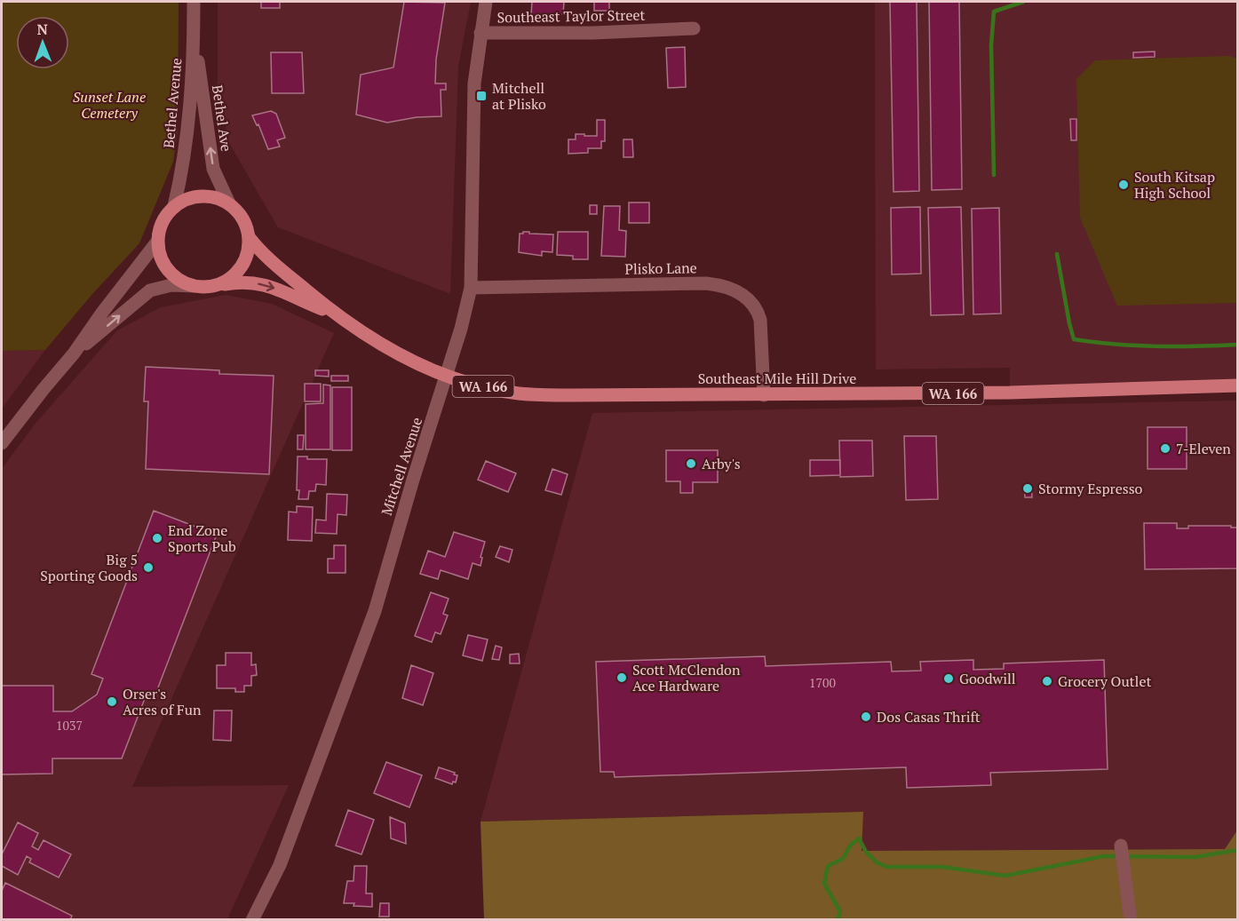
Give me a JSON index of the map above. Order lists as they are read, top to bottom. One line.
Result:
{"streets":{"main road":["Southeast Mile Hill Drive","WA 166"],"street":["Southeast Taylor Street","Bethel Avenue","Bethel Ave","Plisko Lane","Mitchell Avenue"]},"crossings":[["Southeast Taylor Street","Mitchell Avenue"],["Bethel Avenue","Bethel Ave"],["Bethel Avenue","Southeast Mile Hill Drive"],["Bethel Avenue","WA 166"],["Bethel Ave","Southeast Mile Hill Drive"],["Bethel Ave","WA 166"],["Plisko Lane","Southeast Mile Hill Drive"],["Plisko Lane","Mitchell Avenue"],["Southeast Mile Hill Drive","WA 166"]],"one_way":["Bethel Ave"],"parks":["Sunset Lane Cemetery"],"places":{"transit":["Mitchell at Plisko"],"other":["South Kitsap High School","7-Eleven","Arby's","Stormy Espresso","End Zone Sports Pub","Big 5 Sporting Goods","Scott McClendon Ace Hardware","Goodwill","Grocery Outlet","Orser's Acres of Fun","Dos Casas Thrift"]},"house_numbers":["1700","1037"],"north":"top"}
